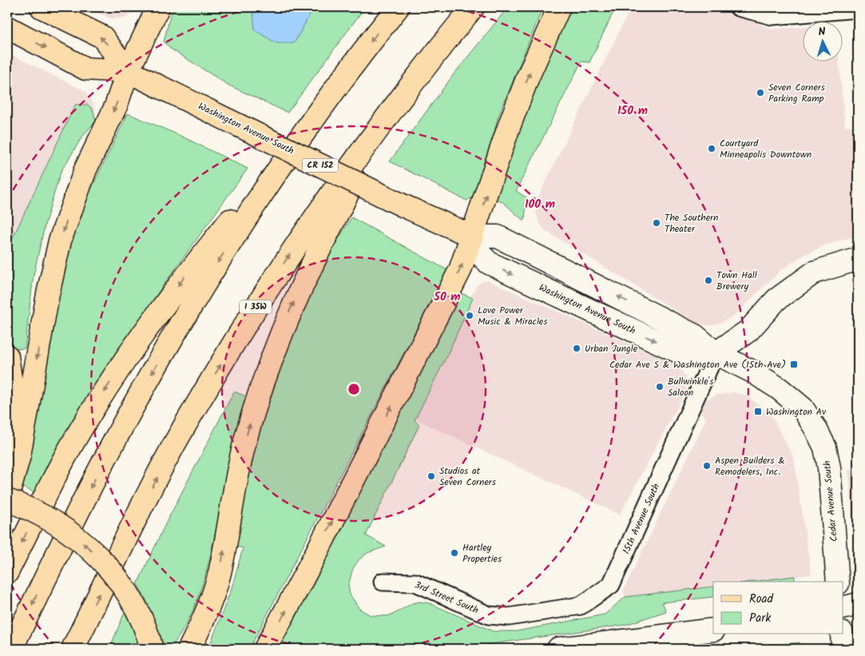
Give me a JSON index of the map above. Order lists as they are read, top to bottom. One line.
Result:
{"streets":{"main road":["Washington Avenue South","CR 152","I 35W","Cedar Avenue South"],"street":["15th Avenue South","3rd Street South"]},"crossings":[["Washington Avenue South","Cedar Avenue South"],["Washington Avenue South","15th Avenue South"],["Cedar Avenue South","15th Avenue South"],["15th Avenue South","3rd Street South"]],"places":{"other":["Seven Corners Parking Ramp","Courtyard Minneapolis Downtown","The Southern Theater","Town Hall Brewery","Love Power Music & Miracles","Urban Jungle","Bullwinkle's Saloon","Aspen Builders & Remodelers, Inc.","Studios at Seven Corners","Hartley Properties"],"transit":["Cedar Ave S & Washington Ave (15th Ave)","Washington Av"]},"legend":["Road","Park"],"north":"top","rings":["150 m","100 m","50 m"]}
